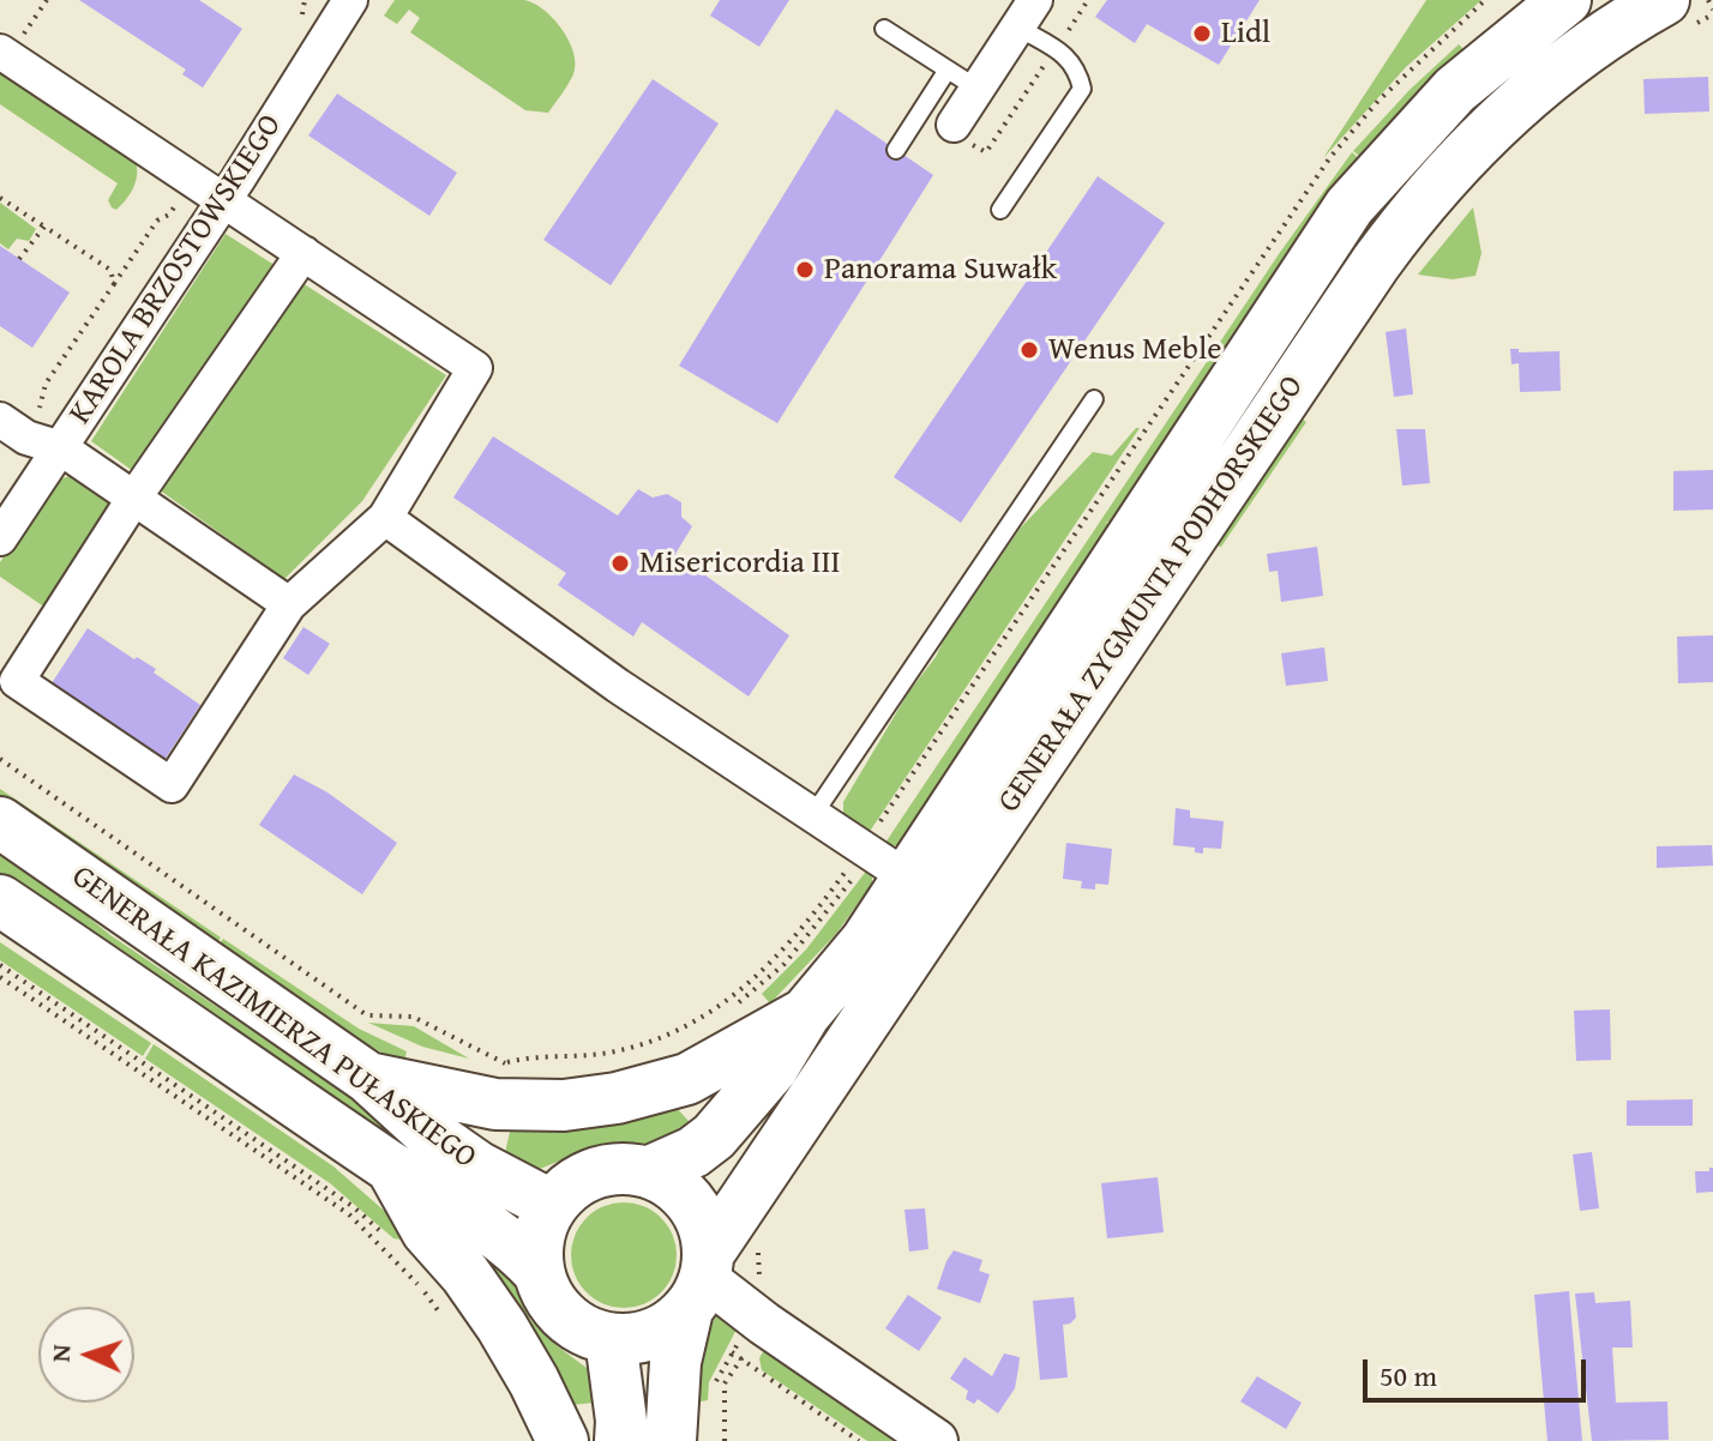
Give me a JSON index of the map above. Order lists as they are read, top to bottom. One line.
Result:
{"streets":{"main road":["GENERAŁA ZYGMUNTA PODHORSKIEGO","GENERAŁA KAZIMIERZA PUŁASKIEGO"],"street":["KAROLA BRZOSTOWSKIEGO"]},"crossings":[["GENERAŁA ZYGMUNTA PODHORSKIEGO","GENERAŁA KAZIMIERZA PUŁASKIEGO"]],"places":["Lidl","Panorama Suwałk","Wenus Meble","Misericordia III"],"scale_bar":"50 m","north":"left"}
